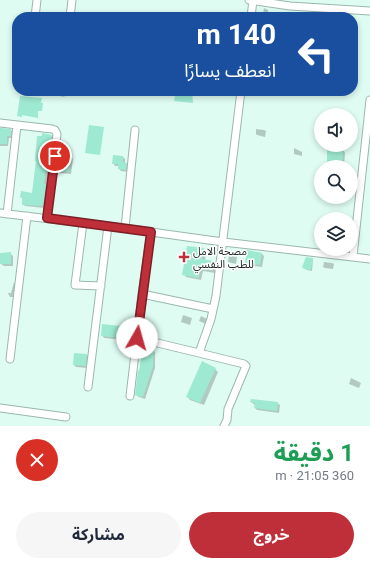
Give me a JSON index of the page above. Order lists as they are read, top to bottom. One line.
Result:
{"places":{"health":["مصحة الامل للطب النفسي"]},"page":{"turn":["140 m","انعطف يسارًا"],"heading":["1 دقيقة","360 m · 21:05"],"buttons":["خروج","مشاركة"]}}
